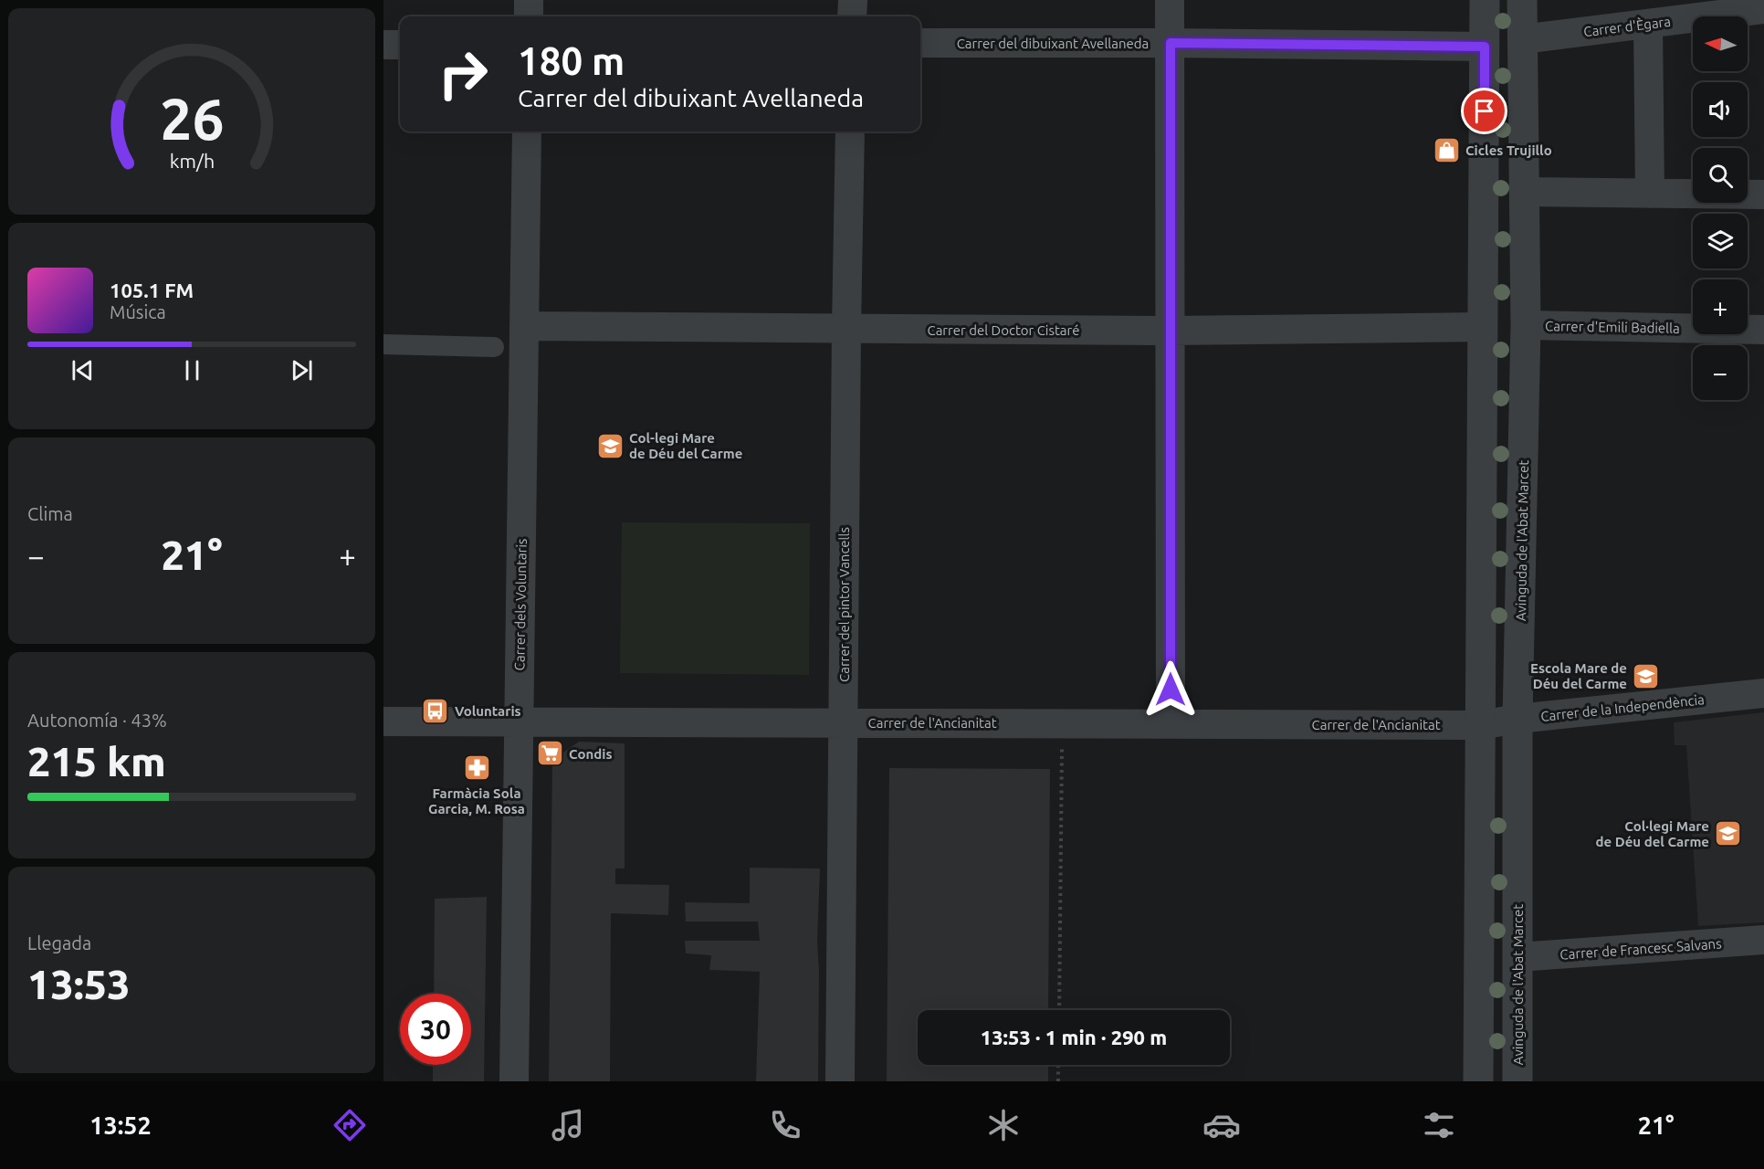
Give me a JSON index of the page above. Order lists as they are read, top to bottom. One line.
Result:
{"streets":{"street":["Carrer d'Ègara","Carrer del dibuixant Avellaneda","Carrer d'Emili Badiella","Carrer del Doctor Cistaré","Avinguda de l'Abat Marcet","Carrer dels Voluntaris","Carrer del pintor Vancells","Carrer de la Independència","Carrer de l'Ancianitat","Carrer de Francesc Salvans"]},"crossings":[["Carrer d'Ègara","Avinguda de l'Abat Marcet"],["Carrer d'Emili Badiella","Avinguda de l'Abat Marcet"],["Carrer del Doctor Cistaré","Carrer dels Voluntaris"],["Carrer del Doctor Cistaré","Carrer del pintor Vancells"],["Avinguda de l'Abat Marcet","Carrer de la Independència"],["Avinguda de l'Abat Marcet","Carrer de Francesc Salvans"],["Carrer dels Voluntaris","Carrer de l'Ancianitat"],["Carrer del pintor Vancells","Carrer de l'Ancianitat"],["Carrer de la Independència","Carrer de l'Ancianitat"]],"places":{"shop":["Cicles Trujillo"],"school or university":["Col-legi Mare de Déu del Carme","Escola Mare de Déu del Carme","Col·legi Mare de Déu del Carme"],"bus stop":["Voluntaris"],"supermarket":["Condis"],"pharmacy":["Farmàcia Sola Garcia, M. Rosa"]},"north":"left","page":{"map_buttons":["+","−"],"turn":["180 m","Carrer del dibuixant Avellaneda"],"song":["105.1 FM","Música"],"tile":["Clima",["Autonomía · 43%","215 km"],["Llegada","13:53"]],"heat":["−","21°","+"],"limit":"30","trip":"13:53 · 1 min · 290 m","tabs":["13:52","21°"],"gauge":["26","km/h"]}}
